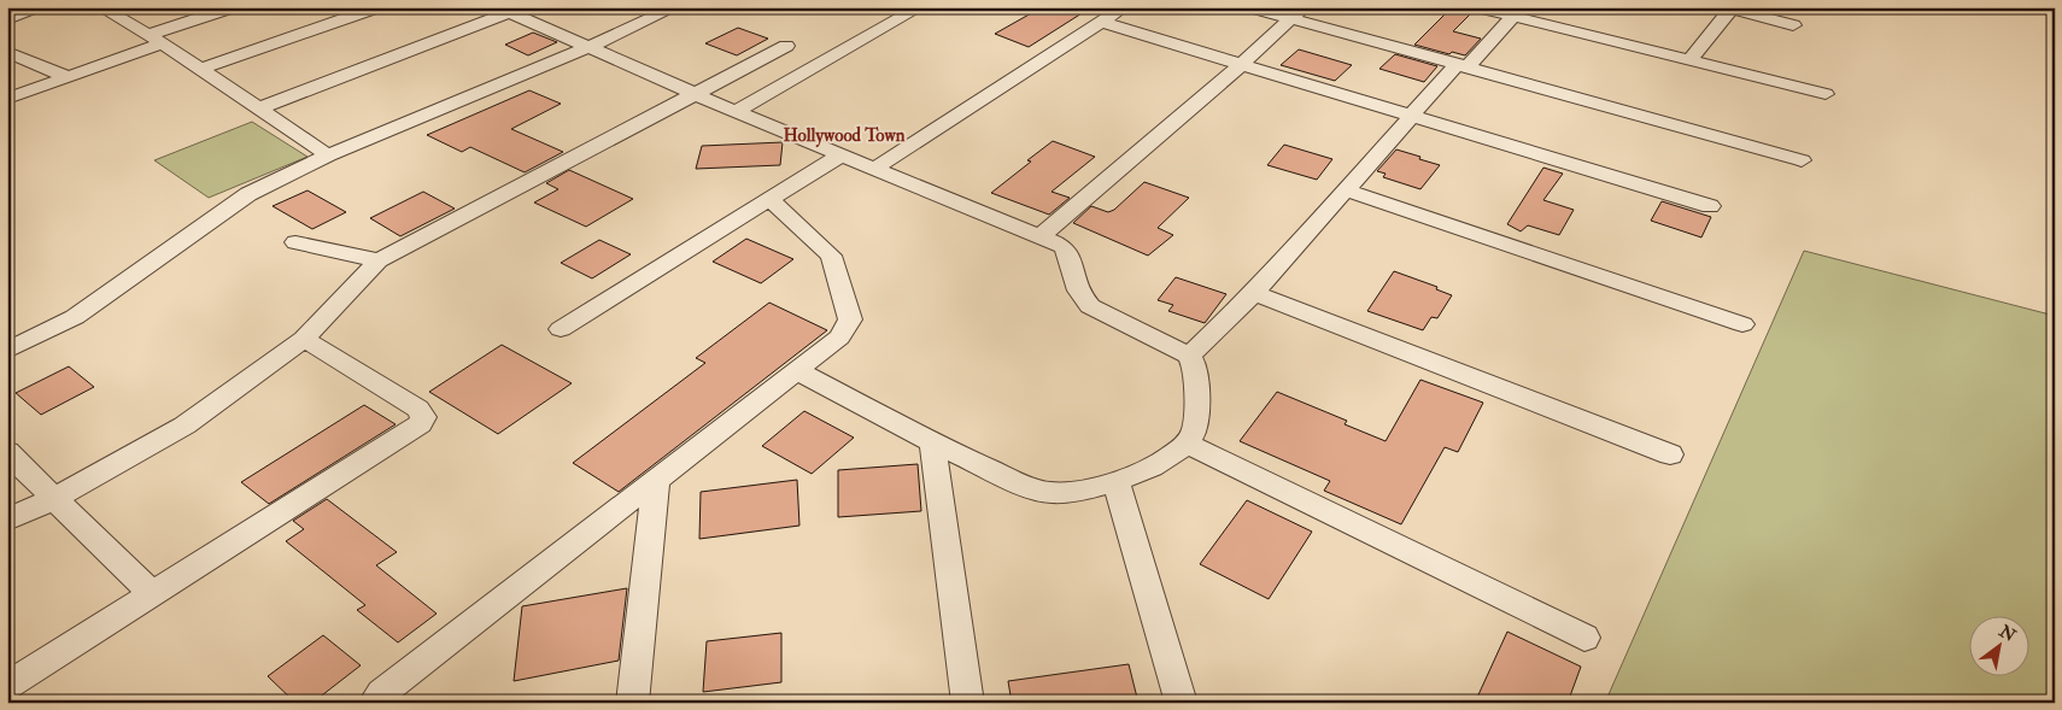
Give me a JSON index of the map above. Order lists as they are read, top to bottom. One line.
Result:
{"districts":["Hollywood Town"],"north":"top right"}
